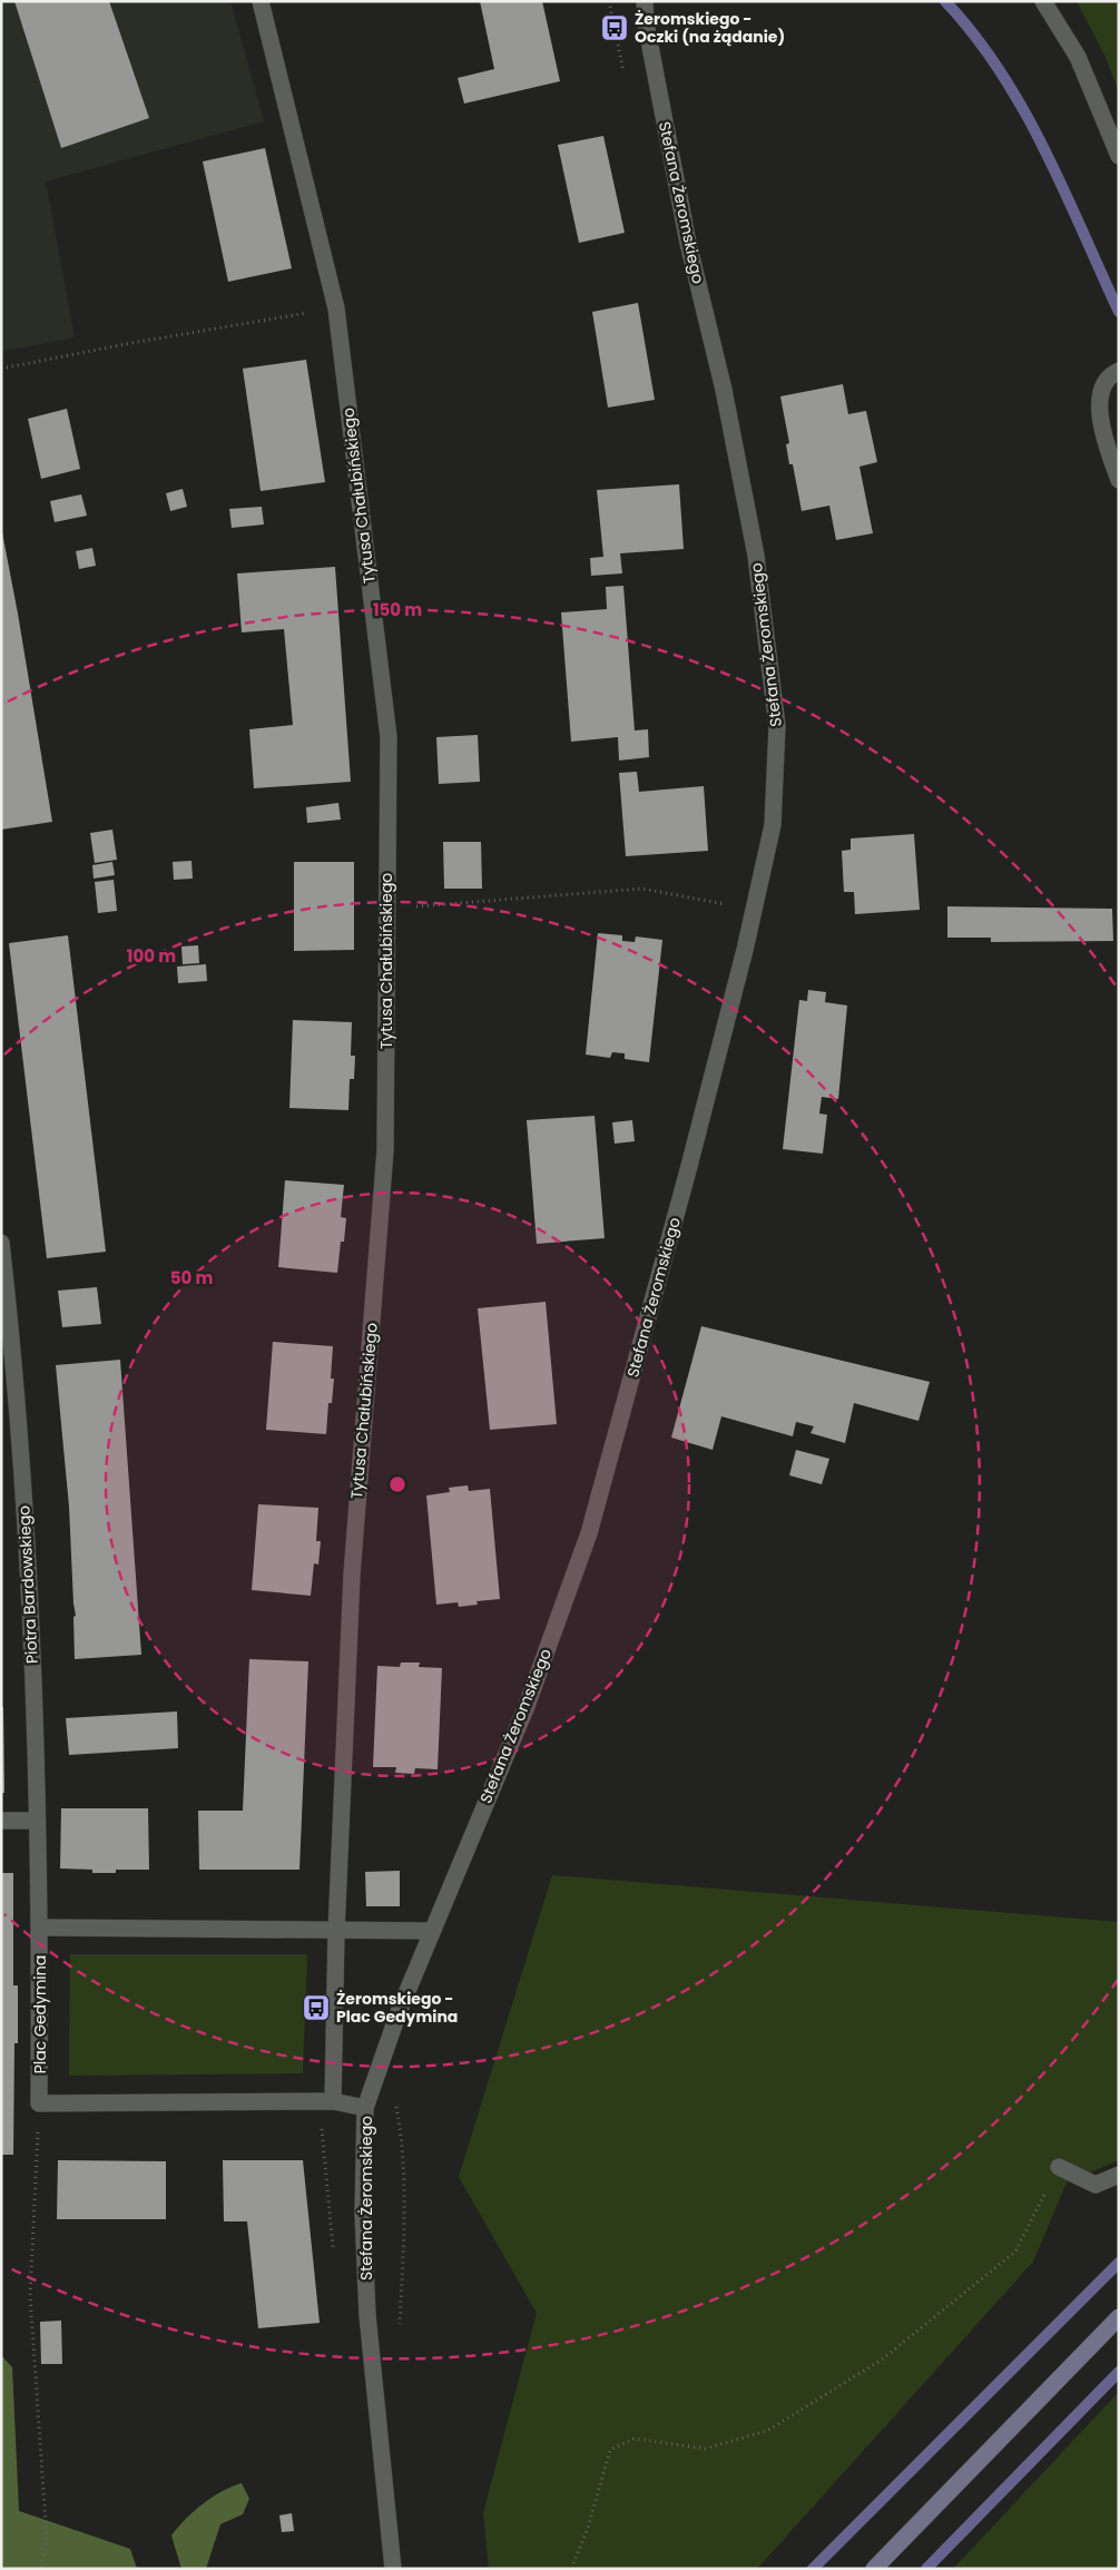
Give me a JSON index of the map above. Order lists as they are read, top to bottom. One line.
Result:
{"streets":{"street":["Stefana Żeromskiego","Tytusa Chałubińskiego","Piotra Bardowskiego","Plac Gedymina"]},"crossings":[["Piotra Bardowskiego","Plac Gedymina"]],"places":{"bus stop":["Żeromskiego - Oczki (na żądanie)","Żeromskiego - Plac Gedymina"]},"rings":["150 m","100 m","50 m"]}
